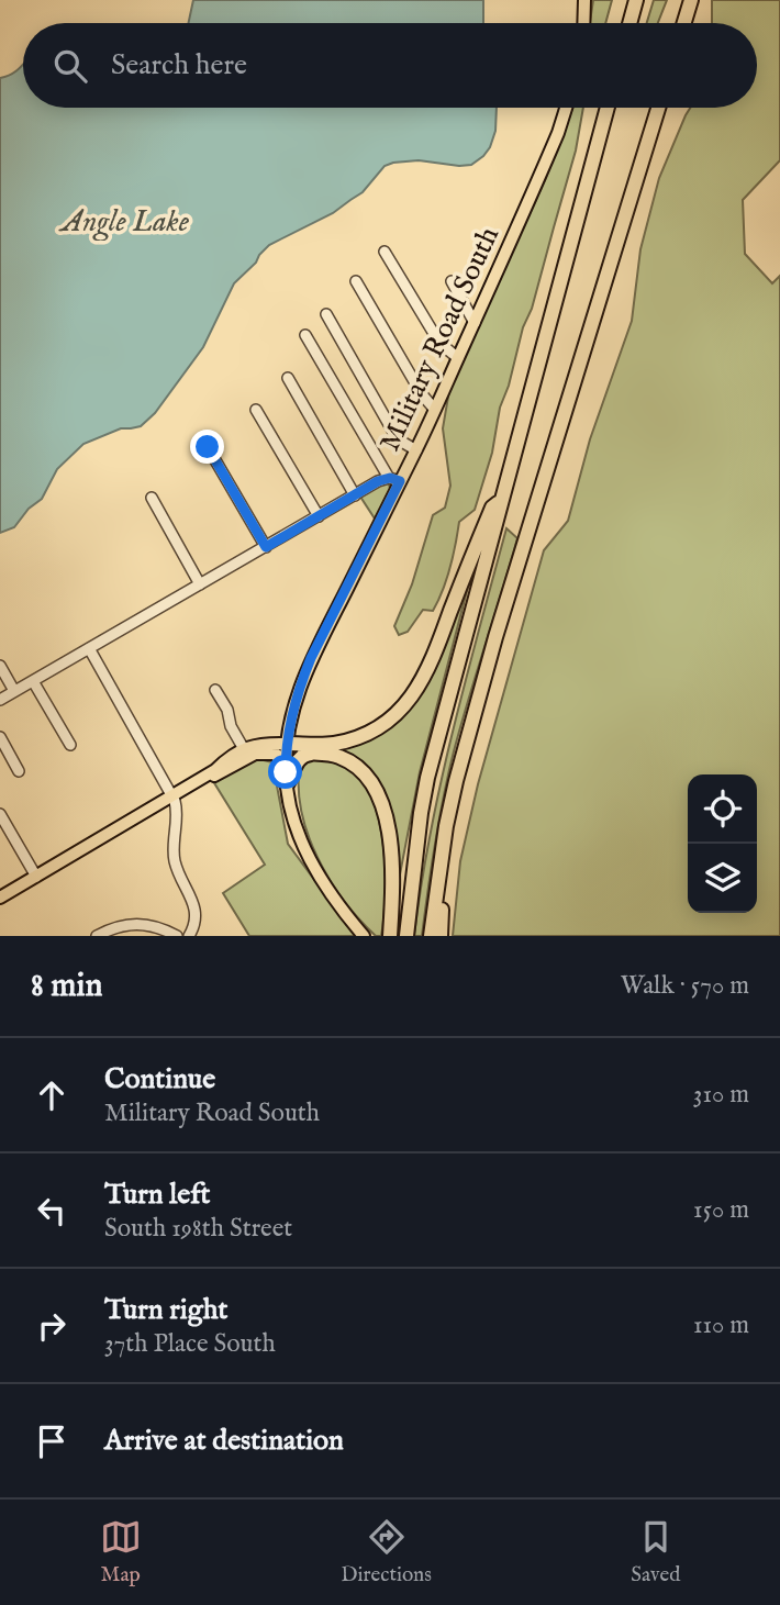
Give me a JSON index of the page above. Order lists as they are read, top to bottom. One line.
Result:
{"streets":{"main road":["Military Road South"]},"water":["Angle Lake"],"page":{"search":"Search here","heading":["8 min","Walk · 570 m"],"list":[["Continue","Military Road South","310 m"],["Turn left","South 198th Street","150 m"],["Turn right","37th Place South","110 m"],"Arrive at destination"],"nav":["Map","Directions","Saved"]}}
